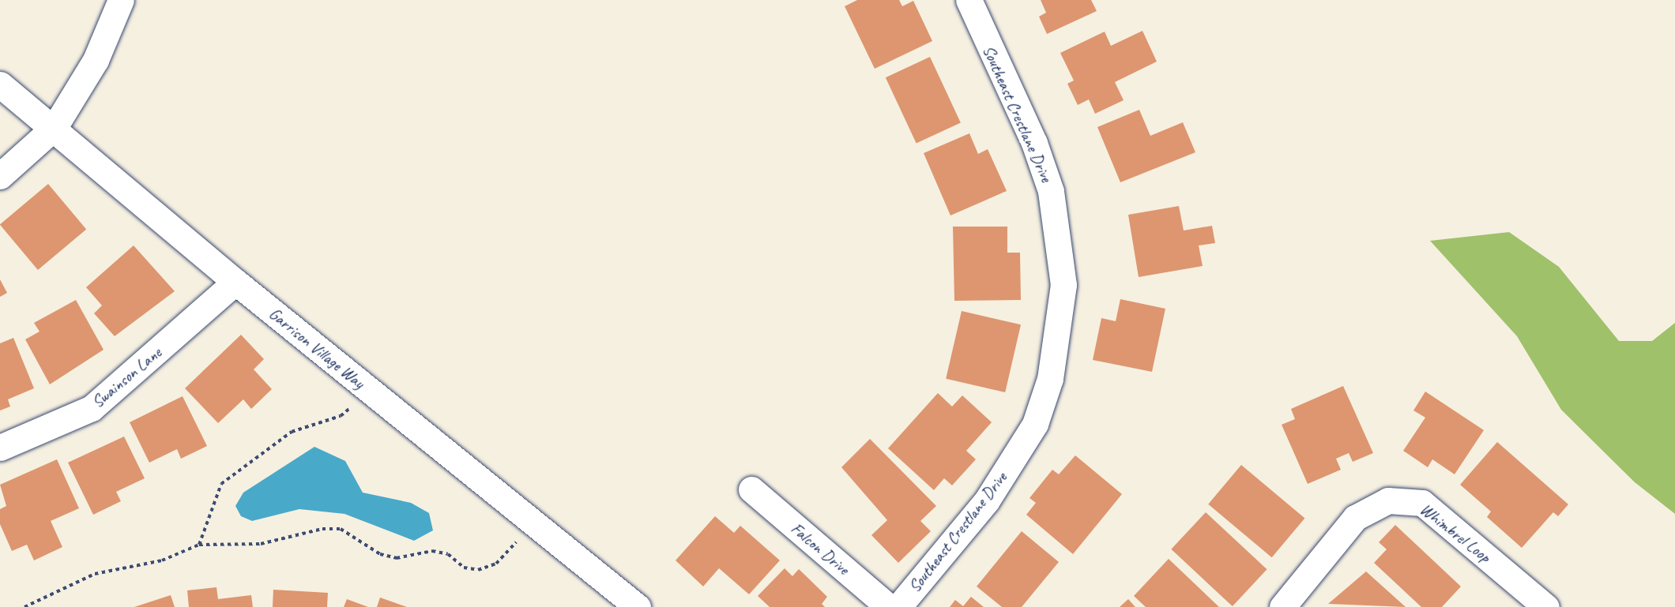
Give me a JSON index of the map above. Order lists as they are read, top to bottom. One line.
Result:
{"streets":{"street":["Southeast Crestlane Drive","Garrison Village Way","Swainson Lane","Whimbrel Loop","Falcon Drive"]},"crossings":[["Garrison Village Way","Swainson Lane"]]}
